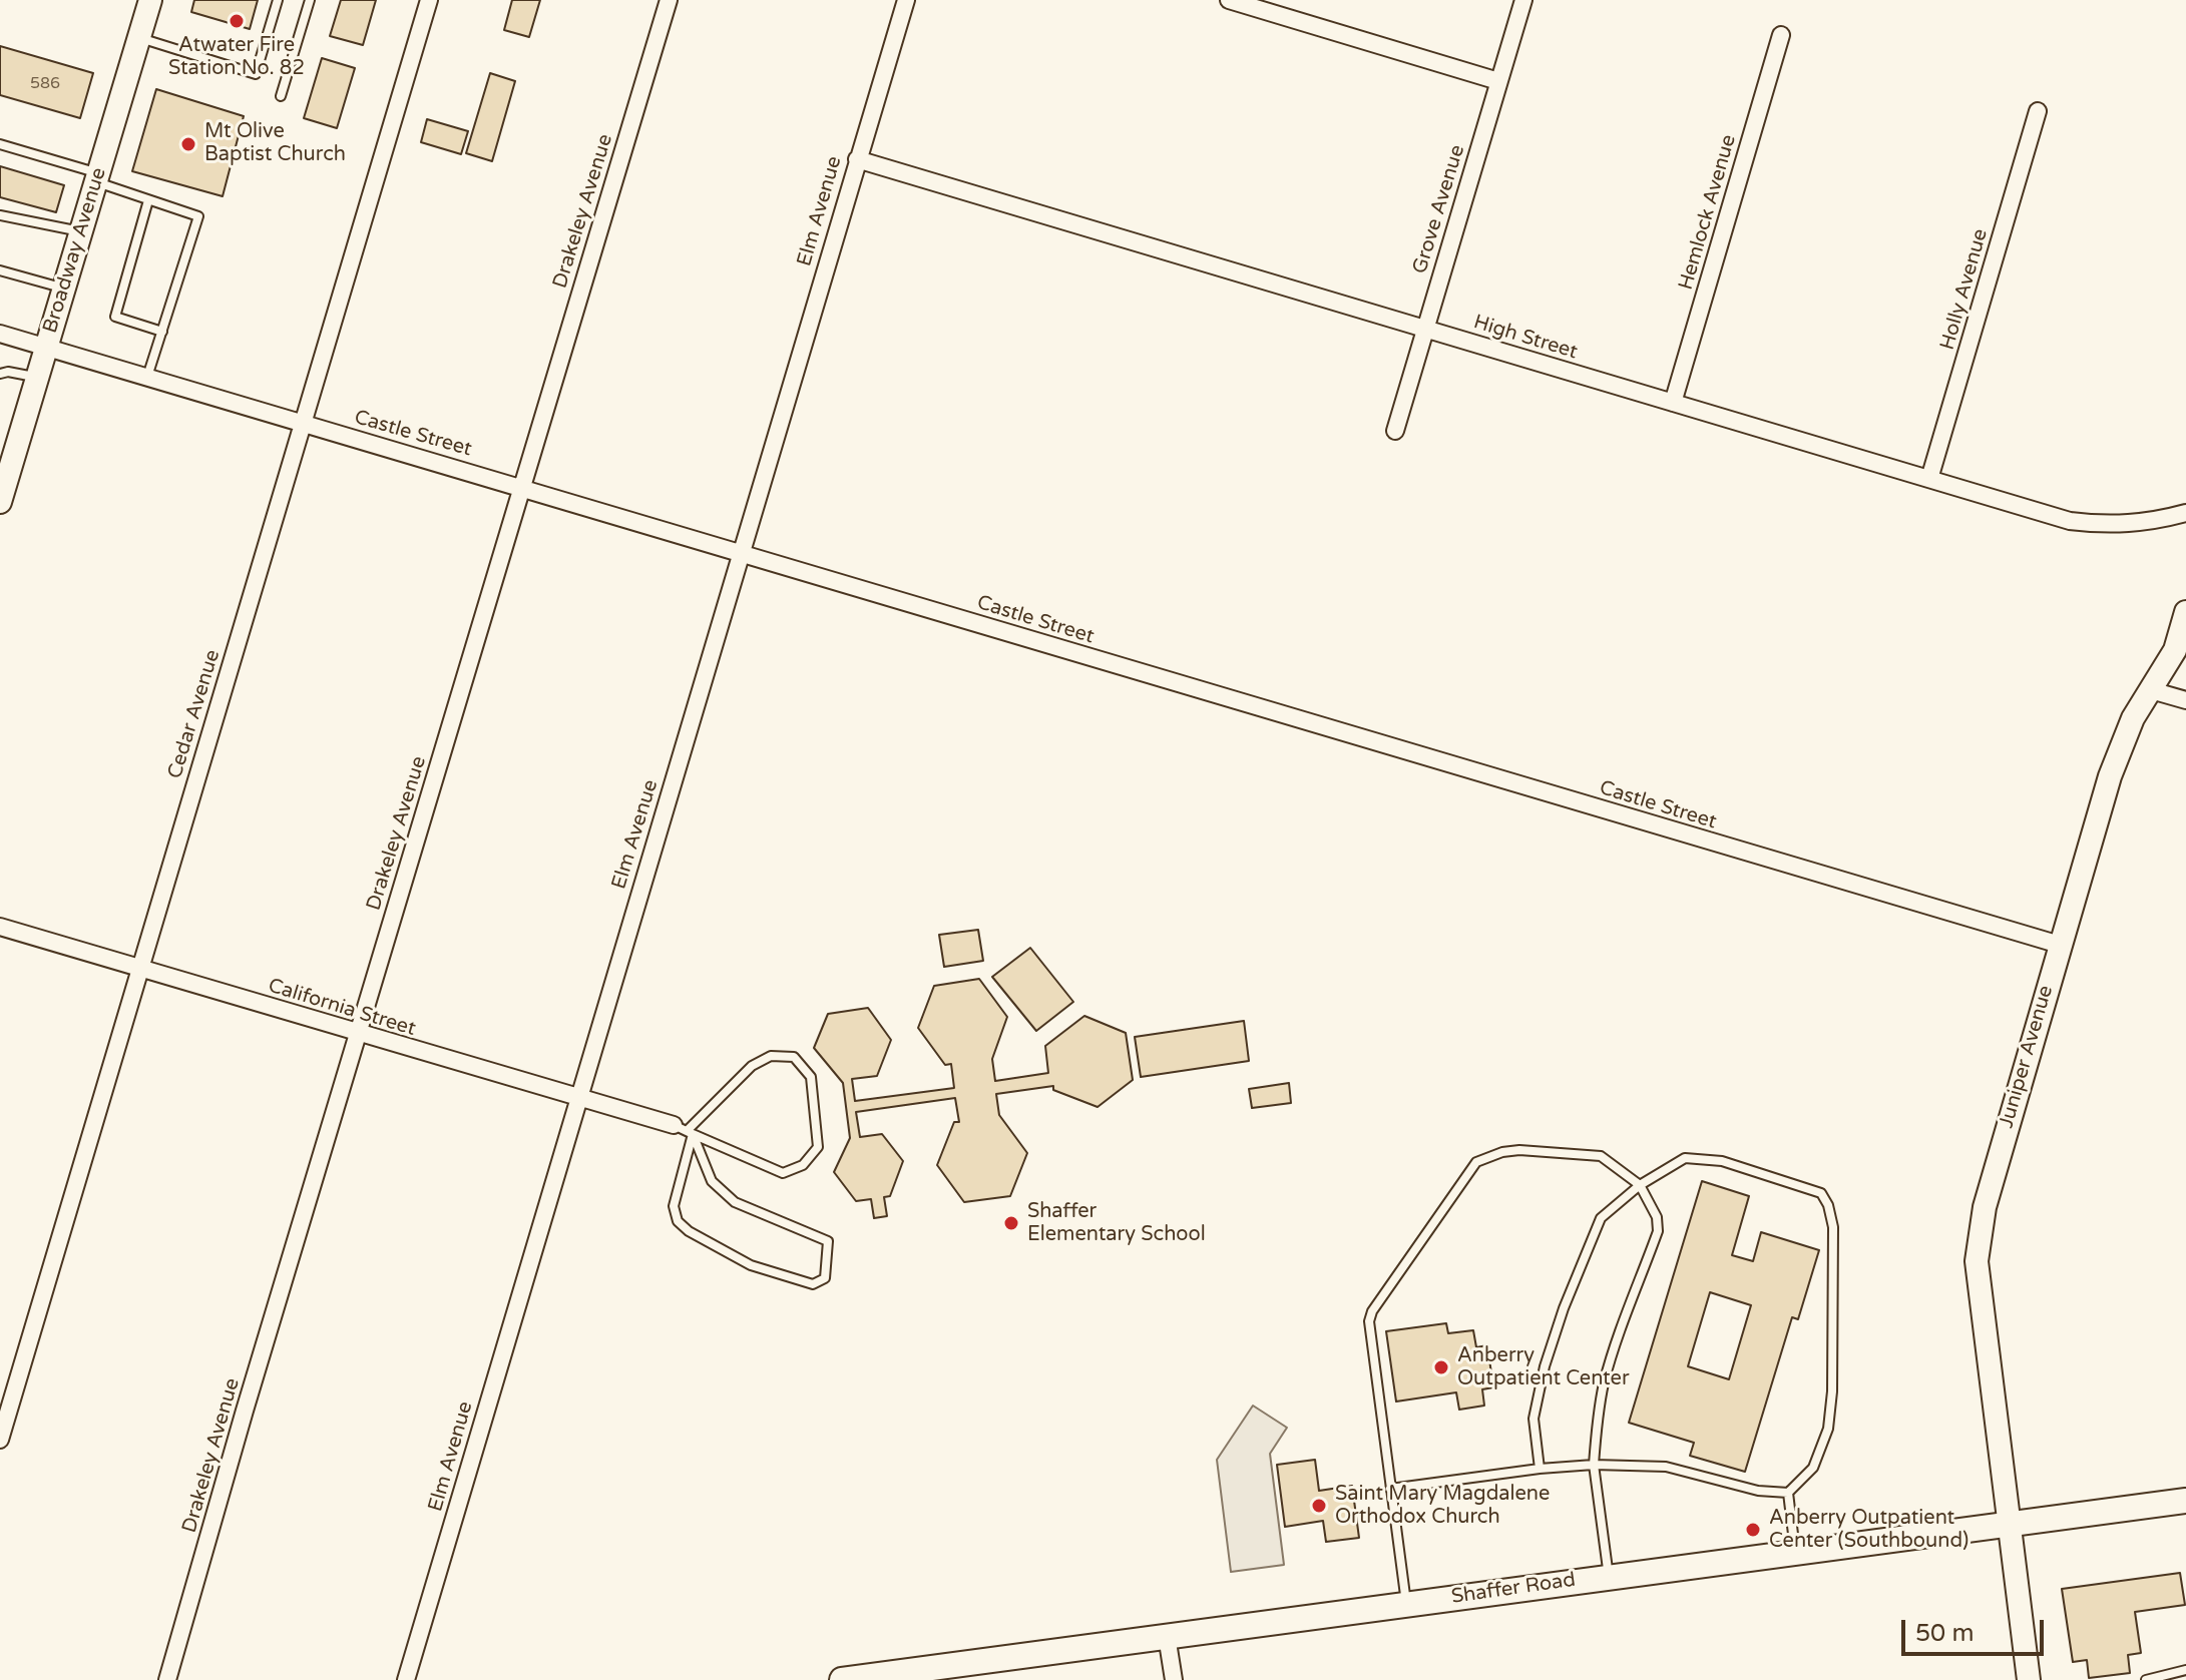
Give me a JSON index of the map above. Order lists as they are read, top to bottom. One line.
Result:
{"streets":{"main road":["Shaffer Road"],"street":["Grove Avenue","Drakeley Avenue","Elm Avenue","Hemlock Avenue","Broadway Avenue","Holly Avenue","High Street","Castle Street","Cedar Avenue","California Street","Juniper Avenue"]},"crossings":[["Grove Avenue","High Street"],["Drakeley Avenue","Castle Street"],["Drakeley Avenue","California Street"],["Elm Avenue","High Street"],["Elm Avenue","Castle Street"],["Elm Avenue","California Street"],["Hemlock Avenue","High Street"],["Broadway Avenue","Castle Street"],["Holly Avenue","High Street"],["Castle Street","Cedar Avenue"],["Castle Street","Juniper Avenue"],["Cedar Avenue","California Street"],["Juniper Avenue","Shaffer Road"]],"places":["Atwater Fire Station No. 82","Mt Olive Baptist Church","Shaffer Elementary School","Anberry Outpatient Center","Saint Mary Magdalene Orthodox Church","Anberry Outpatient Center (Southbound)"],"house_numbers":["586"],"scale_bar":"50 m"}
